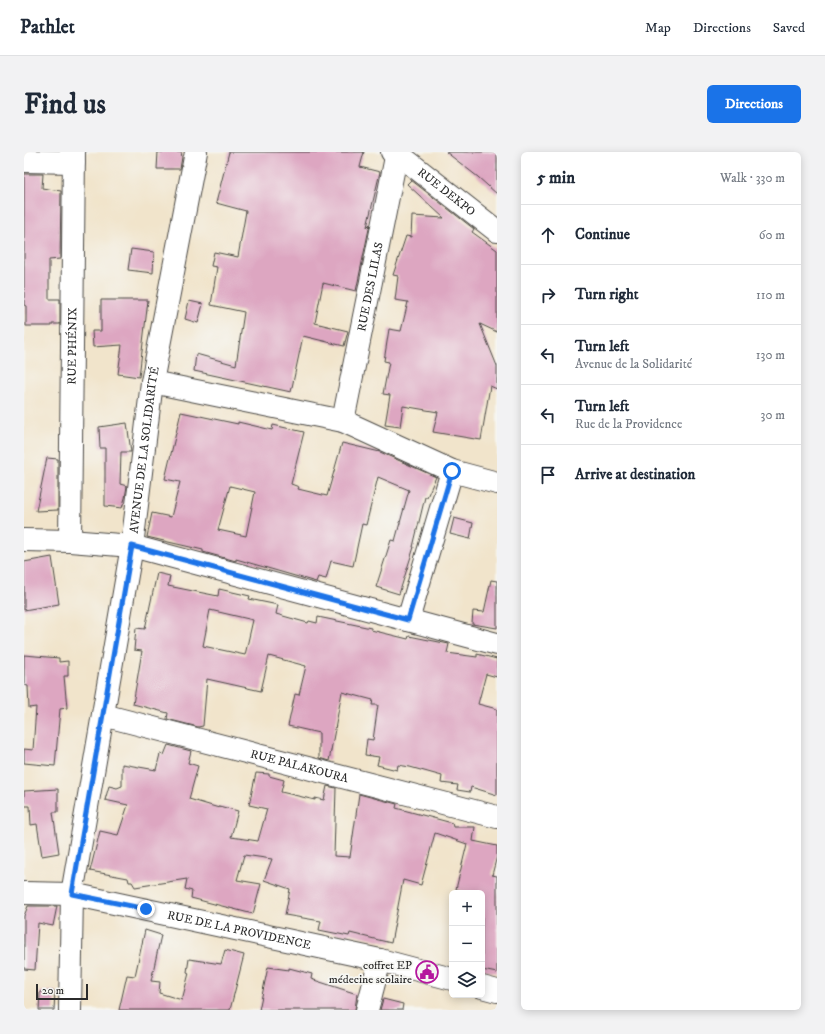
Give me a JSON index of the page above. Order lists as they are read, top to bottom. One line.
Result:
{"streets":{"street":["RUE DEKPO","RUE DES LILAS","RUE PHÉNIX","AVENUE DE LA SOLIDARITÉ","RUE PALAKOURA","RUE DE LA PROVIDENCE"]},"crossings":[["RUE DEKPO","RUE DES LILAS"],["AVENUE DE LA SOLIDARITÉ","RUE PALAKOURA"],["AVENUE DE LA SOLIDARITÉ","RUE DE LA PROVIDENCE"]],"places":{"public building":["coffret EP médecine scolaire"]},"scale_bar":"20 m","page":{"header":"Pathlet","nav":["Map","Directions","Saved"],"buttons":"Directions","title":"Find us","heading":["5 min","Walk · 330 m"],"list":[["Continue","60 m"],["Turn right","110 m"],["Turn left","Avenue de la Solidarité","130 m"],["Turn left","Rue de la Providence","30 m"],"Arrive at destination"],"map_buttons":["+","−"],"scale":"20 m"}}
